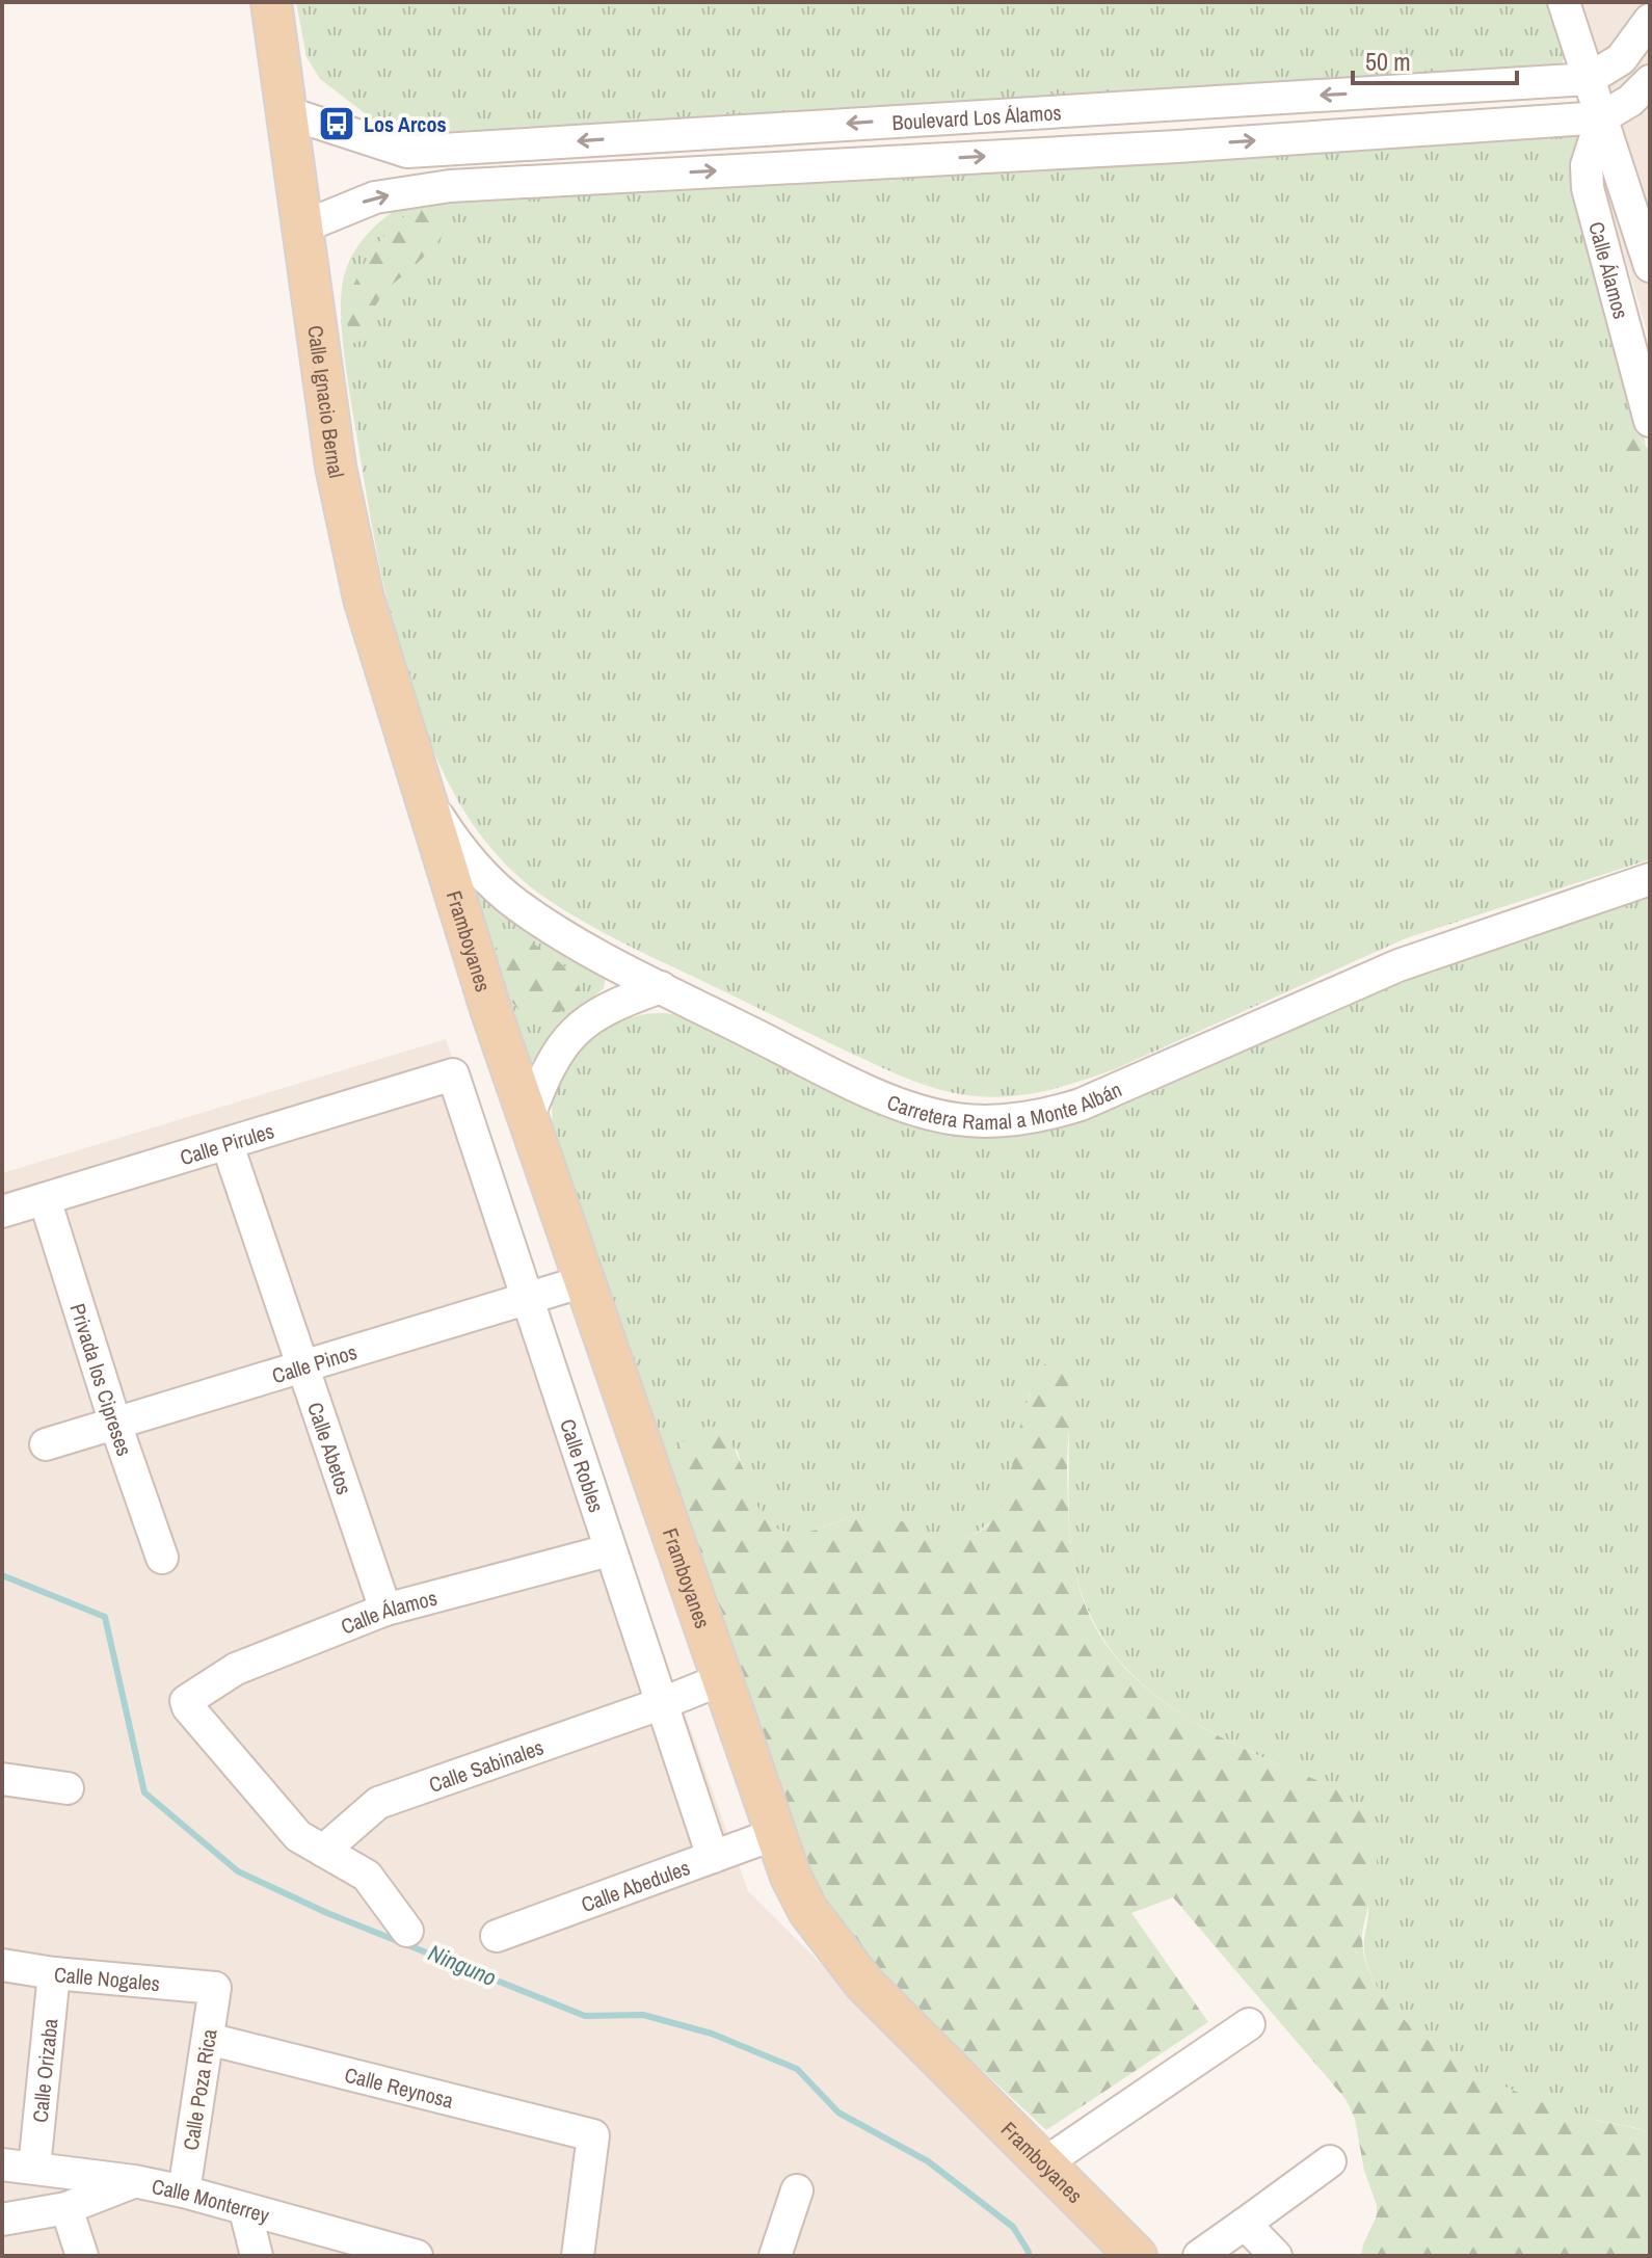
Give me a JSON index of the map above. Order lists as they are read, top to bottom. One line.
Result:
{"streets":{"main road":["Calle Ignacio Bernal","Framboyanes"],"street":["Boulevard Los Álamos","Calle Álamos","Carretera Ramal a Monte Albán","Calle Pirules","Calle Pinos","Privada los Cipreses","Calle Abetos","Calle Robles","Calle Sabinales","Calle Abedules","Calle Nogales","Calle Orizaba","Calle Reynosa","Calle Poza Rica","Calle Monterrey"]},"crossings":[["Boulevard Los Álamos","Calle Álamos"],["Boulevard Los Álamos","Calle Ignacio Bernal"],["Calle Álamos","Calle Abetos"],["Calle Álamos","Calle Robles"],["Calle Álamos","Calle Sabinales"],["Calle Ignacio Bernal","Framboyanes"],["Calle Ignacio Bernal","Carretera Ramal a Monte Albán"],["Framboyanes","Carretera Ramal a Monte Albán"],["Framboyanes","Calle Pinos"],["Framboyanes","Calle Sabinales"],["Framboyanes","Calle Abedules"],["Calle Pirules","Privada los Cipreses"],["Calle Pirules","Calle Abetos"],["Calle Pirules","Calle Robles"],["Calle Pinos","Privada los Cipreses"],["Calle Pinos","Calle Abetos"],["Calle Pinos","Calle Robles"],["Calle Robles","Calle Sabinales"],["Calle Robles","Calle Abedules"],["Calle Nogales","Calle Orizaba"],["Calle Nogales","Calle Poza Rica"],["Calle Orizaba","Calle Monterrey"],["Calle Reynosa","Calle Poza Rica"],["Calle Poza Rica","Calle Monterrey"]],"water":["Ninguno"],"places":{"bus stop":["Los Arcos"]},"scale_bar":"50 m"}
